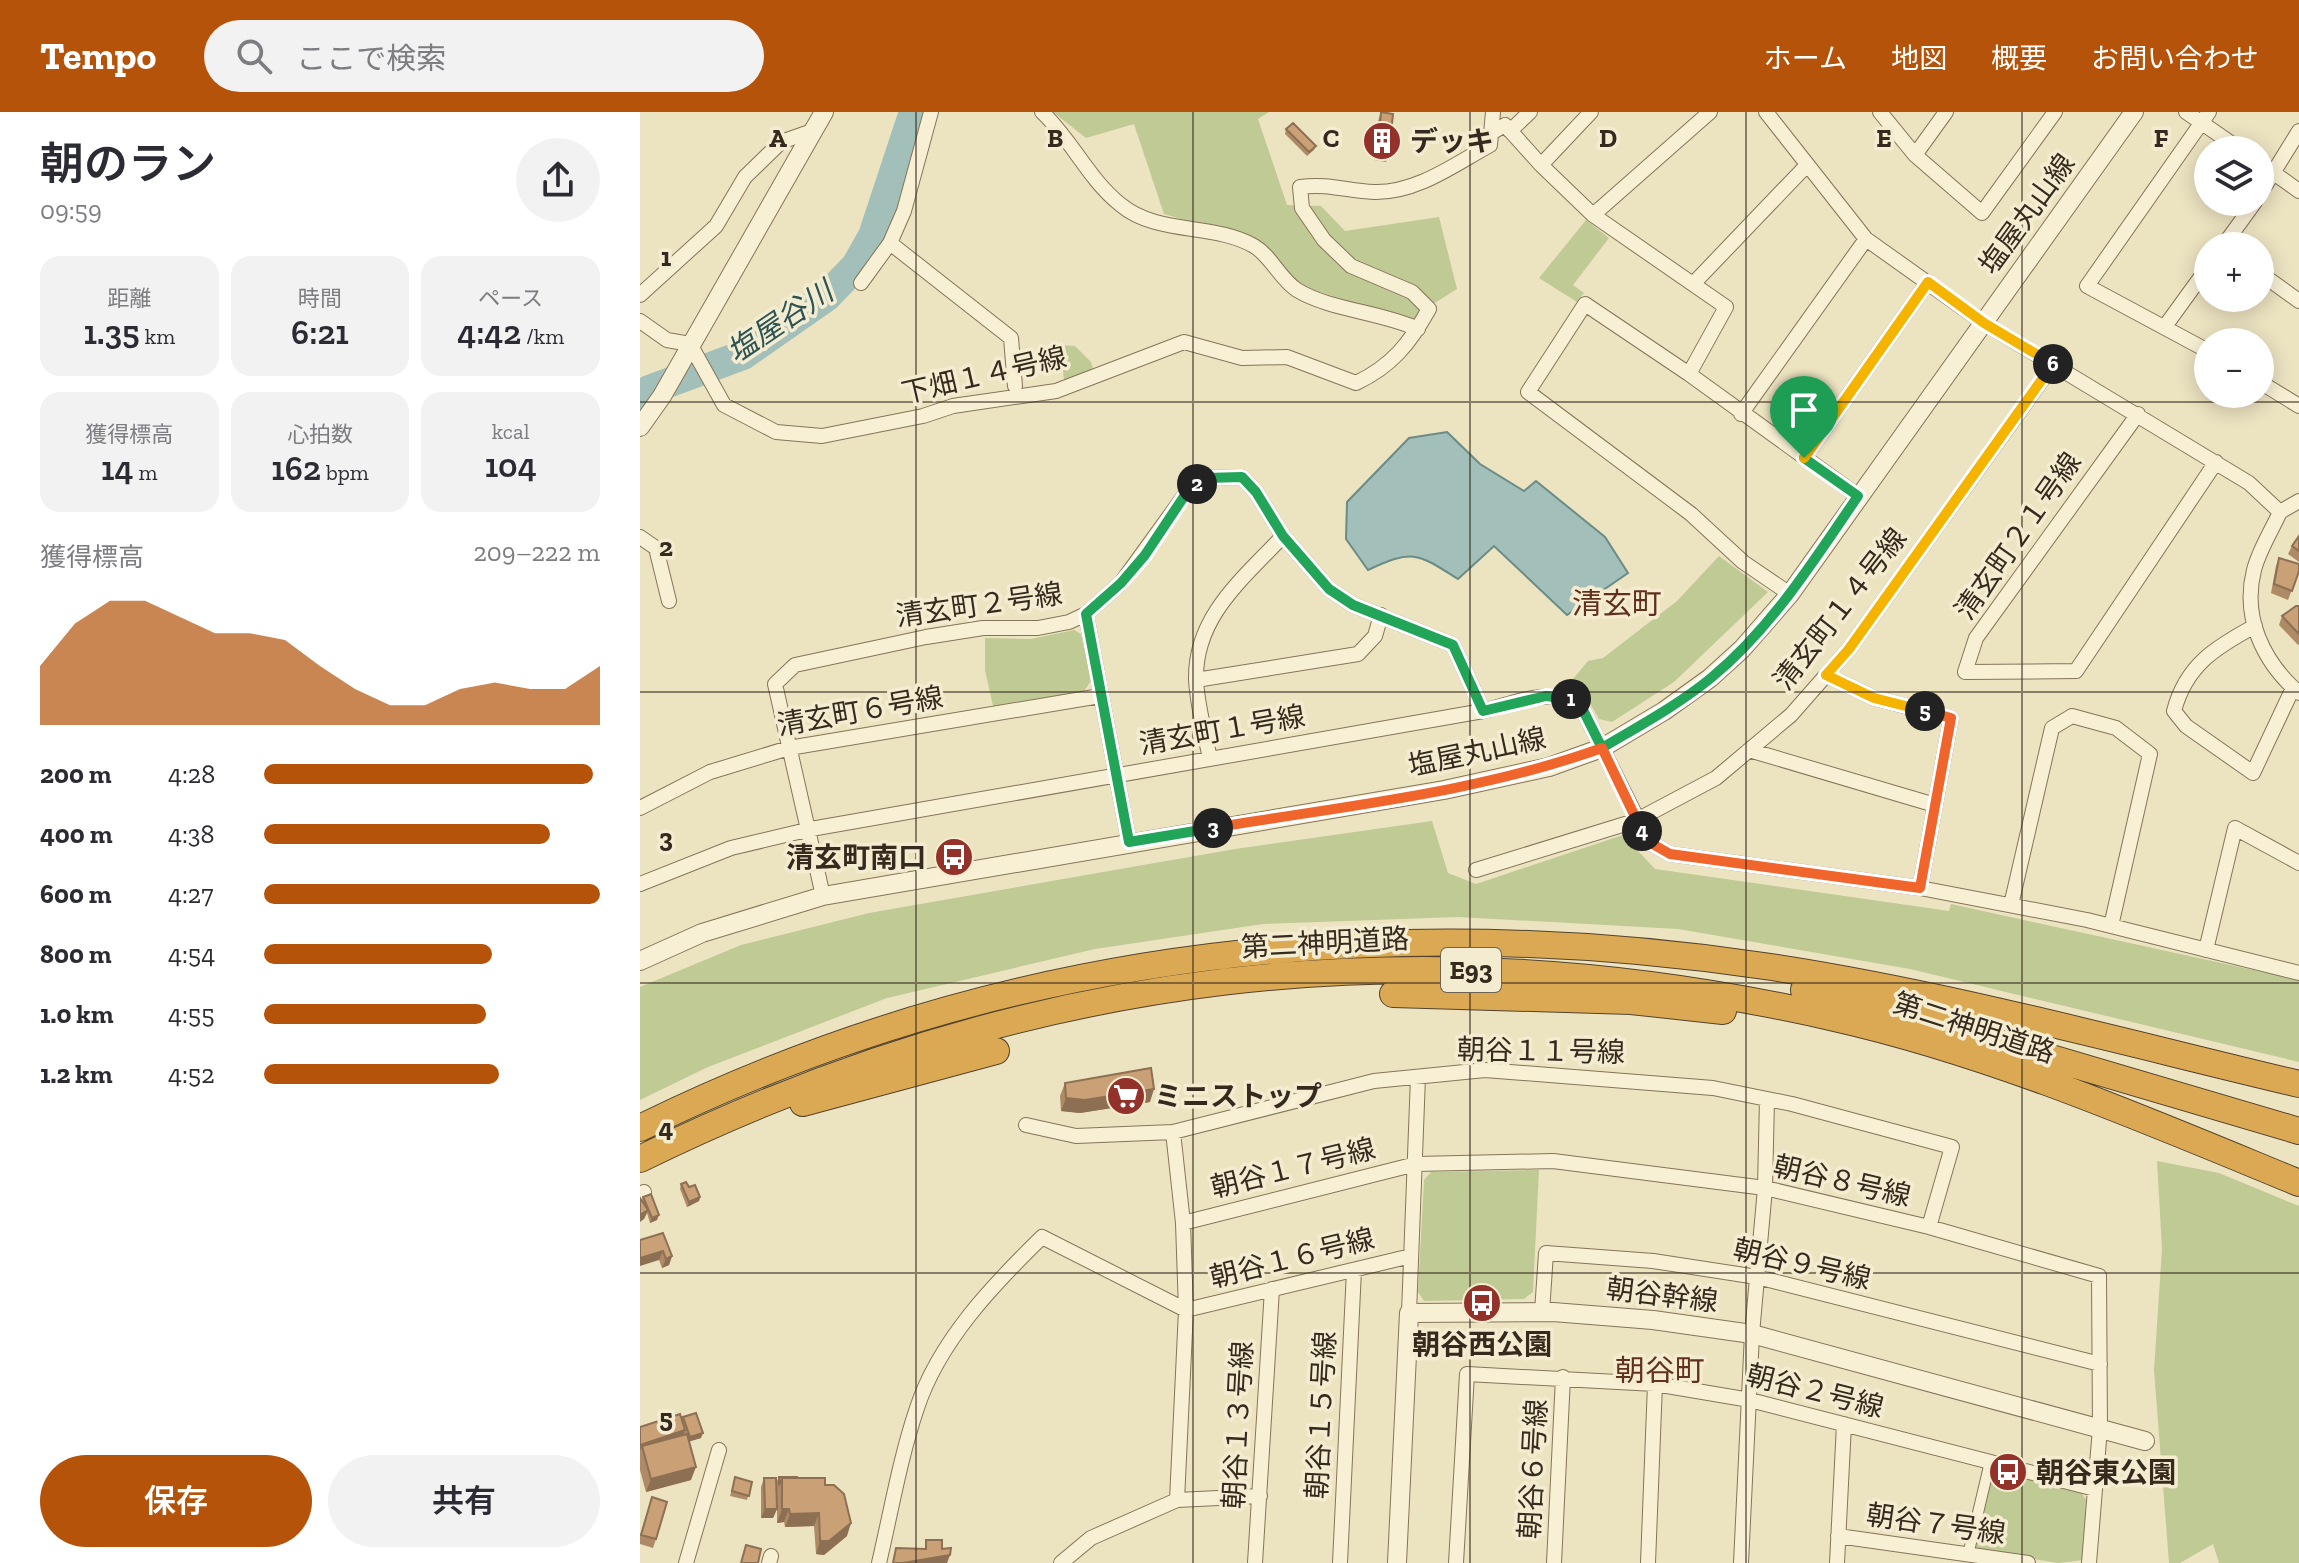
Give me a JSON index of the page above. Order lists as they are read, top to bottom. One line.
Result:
{"streets":{"highway":["第二神明道路","E93"],"street":["塩屋丸山線","下畑１４号線","清玄町２１号線","清玄町２号線","清玄町１４号線","清玄町６号線","清玄町１号線","朝谷１１号線","朝谷１７号線","朝谷８号線","朝谷１６号線","朝谷９号線","朝谷幹線","朝谷２号線","朝谷１５号線","朝谷１３号線","朝谷６号線","朝谷７号線"]},"crossings":[["塩屋丸山線","清玄町２号線"],["塩屋丸山線","清玄町１号線"],["清玄町２号線","清玄町６号線"],["清玄町２号線","清玄町１号線"],["清玄町１４号線","清玄町１号線"],["朝谷１１号線","朝谷８号線"],["朝谷１７号線","朝谷８号線"],["朝谷８号線","朝谷９号線"],["朝谷８号線","朝谷幹線"],["朝谷８号線","朝谷２号線"],["朝谷１６号線","朝谷１５号線"],["朝谷１６号線","朝谷１３号線"],["朝谷９号線","朝谷幹線"],["朝谷２号線","朝谷６号線"]],"districts":["清玄町","朝谷町"],"water":["塩屋谷川"],"places":{"building":["デッキ"],"bus stop":["清玄町南口","朝谷西公園","朝谷東公園"],"supermarket":["ミニストップ"]},"page":{"header":"Tempo","search":"ここで検索","nav":["ホーム","地図","概要","お問い合わせ"],"heading":["朝のラン","09:59"],"map_buttons":["+","−"],"stats":[["距離","1.35 km"],["時間","6:21"],["ペース","4:42 /km"],["獲得標高","14 m"],["心拍数","162 bpm"],["kcal","104"]],"pins":["6","2","1","5","3","4"],"chart":["獲得標高","209–222 m"],"list":[{"name":"200 m","note":"4:28"},{"name":"400 m","note":"4:38"},{"name":"600 m","note":"4:27"},{"name":"800 m","note":"4:54"},{"name":"1.0 km","note":"4:55"},{"name":"1.2 km","note":"4:52"}],"buttons":["保存","共有"]},"grid":{"columns":["A","B","C","D","E","F"],"rows":["1","2","3","4","5"]}}
